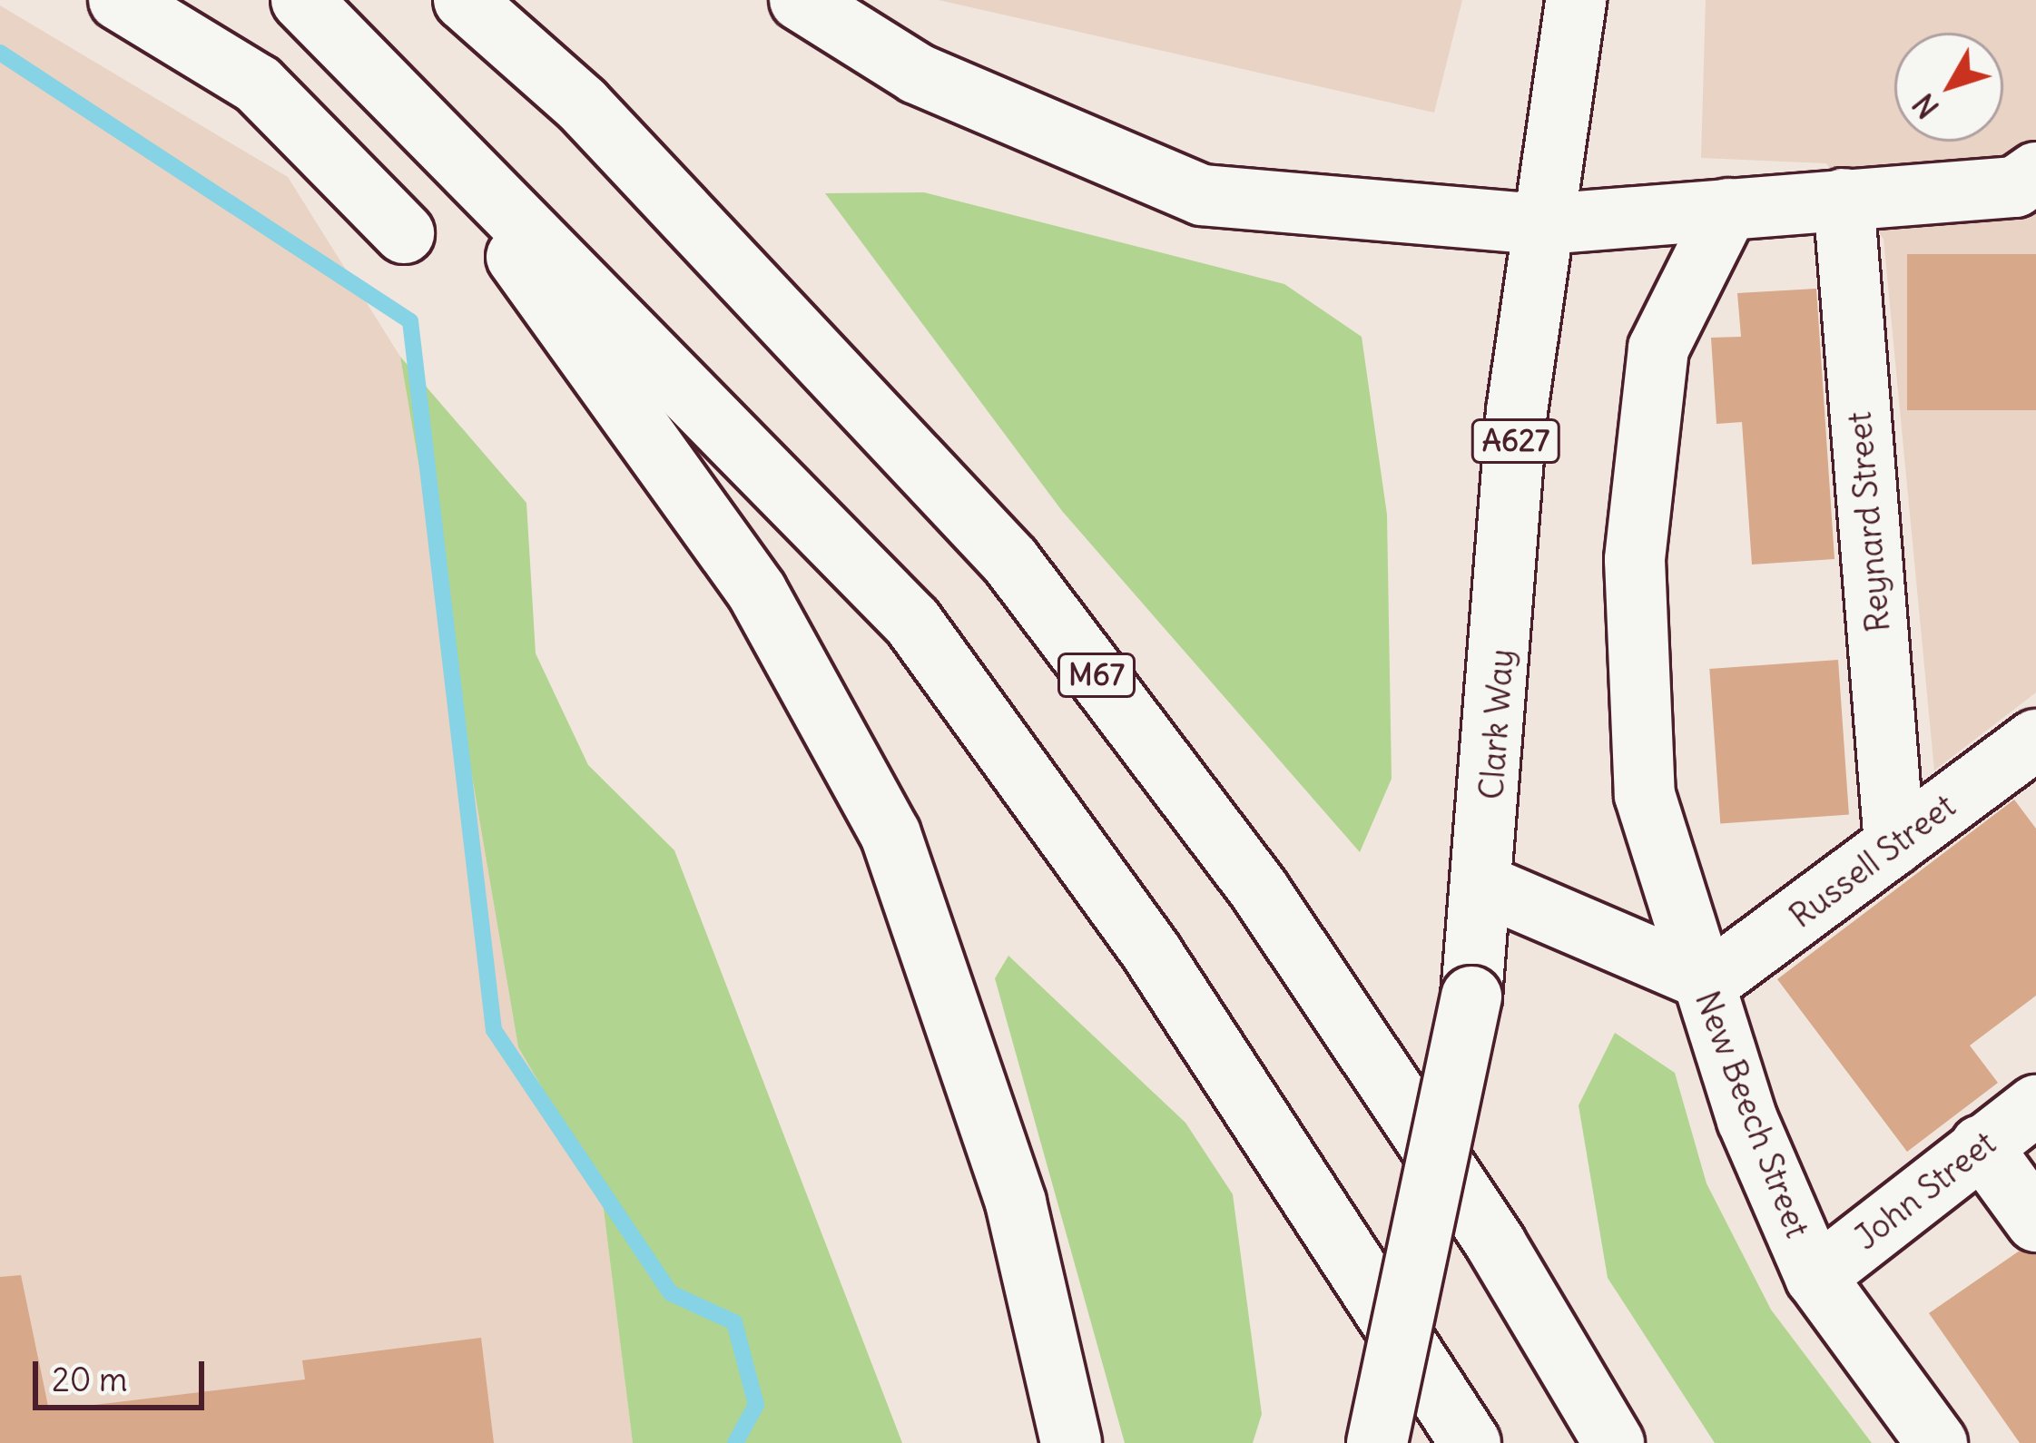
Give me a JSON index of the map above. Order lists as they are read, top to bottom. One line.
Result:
{"streets":{"main road":["A627","Reynard Street","M67","Clark Way","Russell Street","New Beech Street","John Street"]},"crossings":[["Reynard Street","Russell Street"],["Clark Way","New Beech Street"],["Russell Street","New Beech Street"],["New Beech Street","John Street"]],"scale_bar":"20 m","north":"bottom left"}
